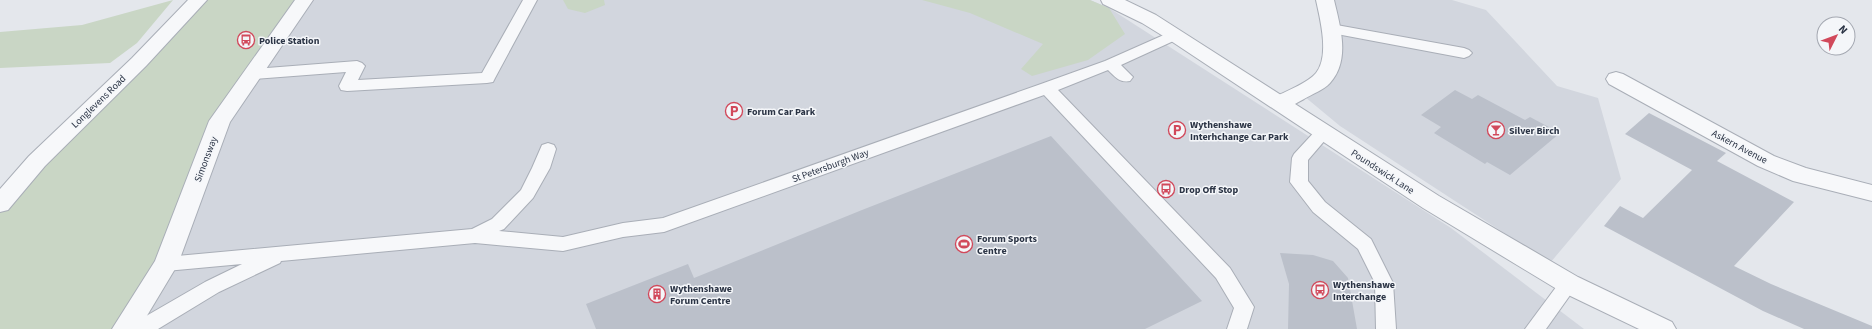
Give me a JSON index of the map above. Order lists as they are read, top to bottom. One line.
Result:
{"streets":{"street":["Longlevens Road","Askern Avenue","Simonsway","Poundswick Lane"],"lane":["St Petersburgh Way"]},"crossings":[["St Petersburgh Way","Poundswick Lane"]],"places":{"bus stop":["Police Station","Drop Off Stop","Wythenshawe Interchange"],"parking":["Forum Car Park","Wythenshawe Interhchange Car Park"],"bar":["Silver Birch"],"sports":["Forum Sports Centre"],"building":["Wythenshawe Forum Centre"]},"north":"top right"}
